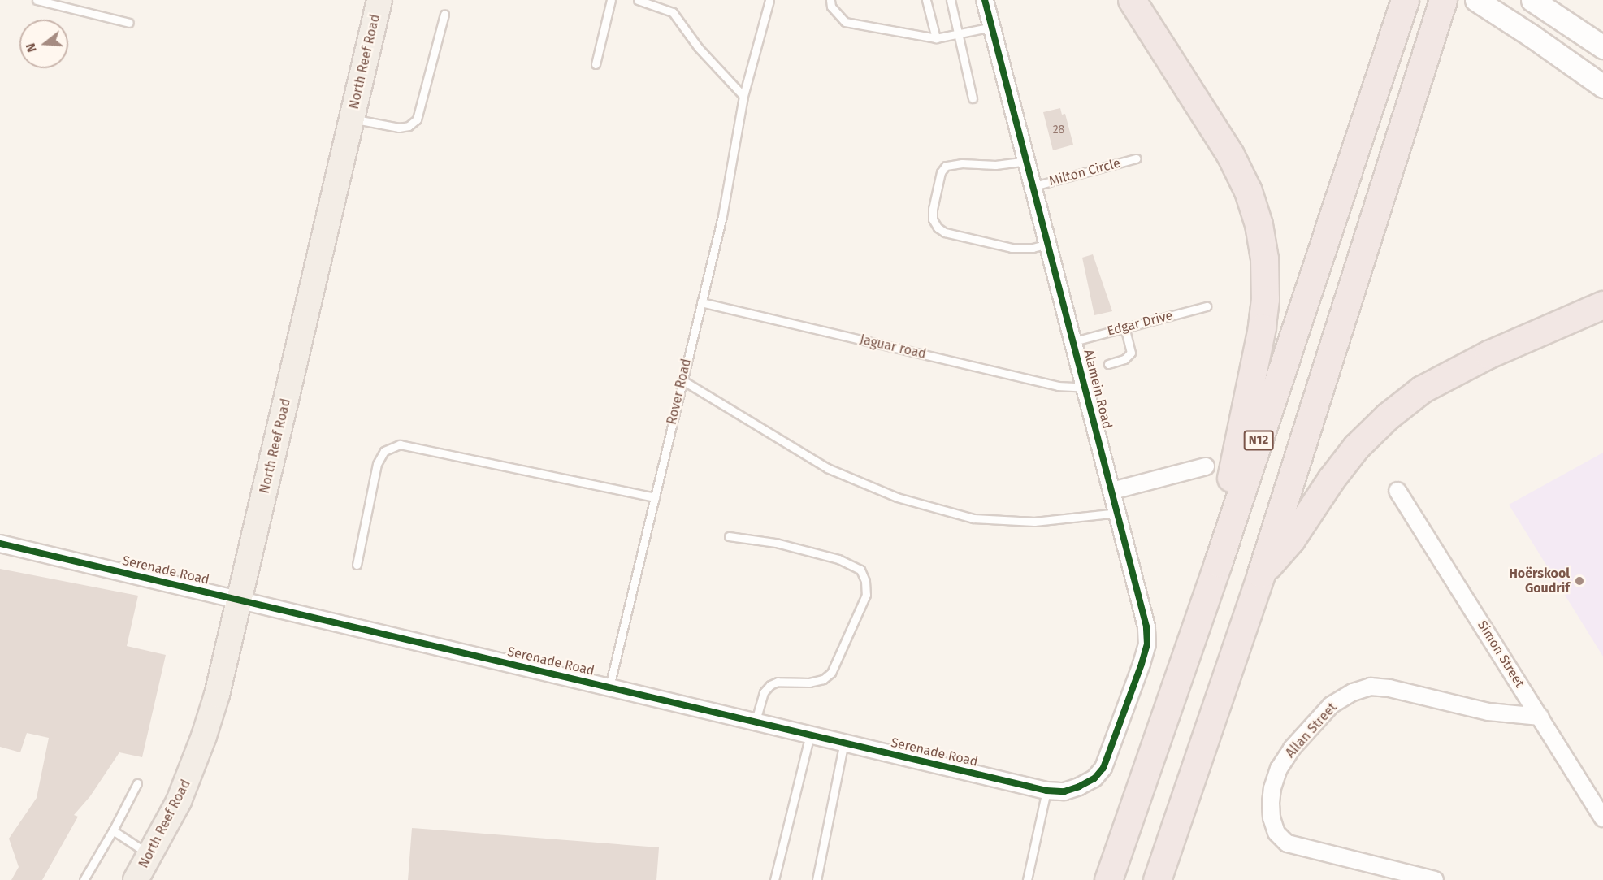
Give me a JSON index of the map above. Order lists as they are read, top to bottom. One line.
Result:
{"streets":{"highway":["N12"],"main road":["North Reef Road"],"street":["Alamein Road","Serenade Road","Simon Street","Allan Street"],"lane":["Milton Circle","Edgar Drive","Jaguar road","Rover Road"]},"crossings":[["North Reef Road","Serenade Road"],["Milton Circle","Alamein Road"],["Edgar Drive","Alamein Road"],["Jaguar road","Alamein Road"],["Jaguar road","Rover Road"],["Alamein Road","Serenade Road"],["Rover Road","Serenade Road"],["Simon Street","Allan Street"]],"places":["Hoërskool Goudrif"],"house_numbers":["28"],"north":"left"}
